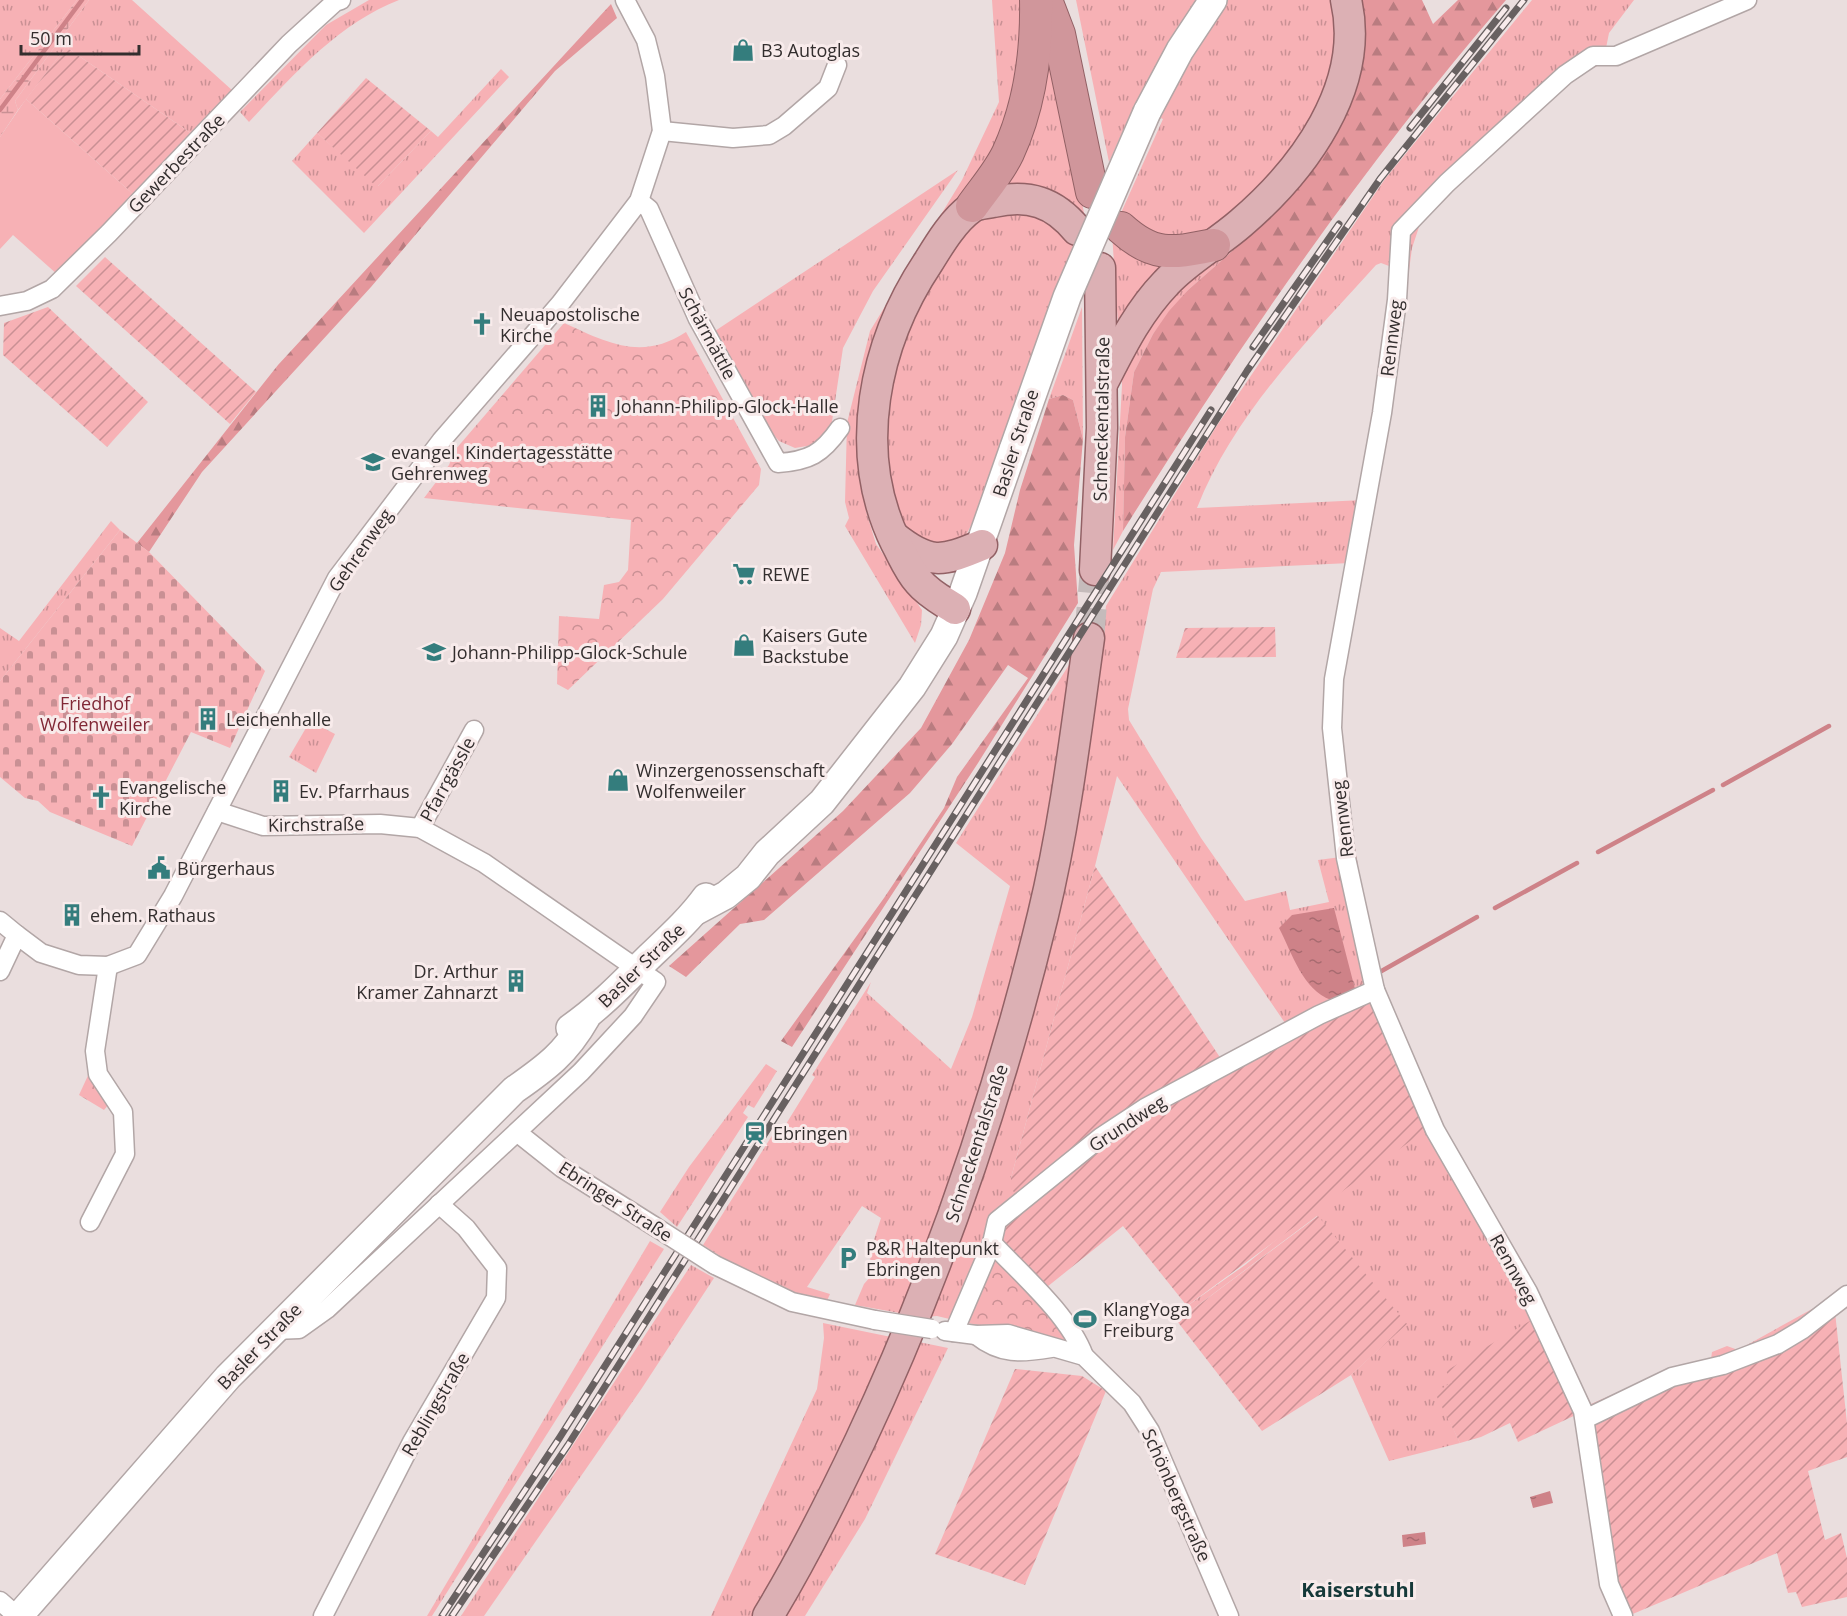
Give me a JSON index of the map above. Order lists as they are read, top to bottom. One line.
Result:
{"streets":{"main road":["Schneckentalstraße","Basler Straße"],"street":["Gewerbestraße","Schärmättle","Rennweg","Gehrenweg","Pfarrgässle","Kirchstraße","Grundweg","Ebringer Straße","Reblingstraße","Schönbergstraße"]},"crossings":[["Schärmättle","Gehrenweg"],["Rennweg","Grundweg"],["Basler Straße","Kirchstraße"],["Gehrenweg","Kirchstraße"],["Pfarrgässle","Kirchstraße"],["Grundweg","Ebringer Straße"]],"districts":["Kaiserstuhl"],"parks":["Friedhof Wolfenweiler"],"places":{"shop":["B3 Autoglas","Kaisers Gute Backstube","Winzergenossenschaft Wolfenweiler"],"church":["Neuapostolische Kirche","Evangelische Kirche"],"building":["Johann-Philipp-Glock-Halle","Leichenhalle","Ev. Pfarrhaus","ehem. Rathaus","Dr. Arthur Kramer Zahnarzt"],"school or university":["evangel. Kindertagesstätte Gehrenweg","Johann-Philipp-Glock-Schule"],"supermarket":["REWE"],"public building":["Bürgerhaus"],"station":["Ebringen"],"parking":["P&R Haltepunkt Ebringen"],"sports":["KlangYoga Freiburg"]},"scale_bar":"50 m"}
